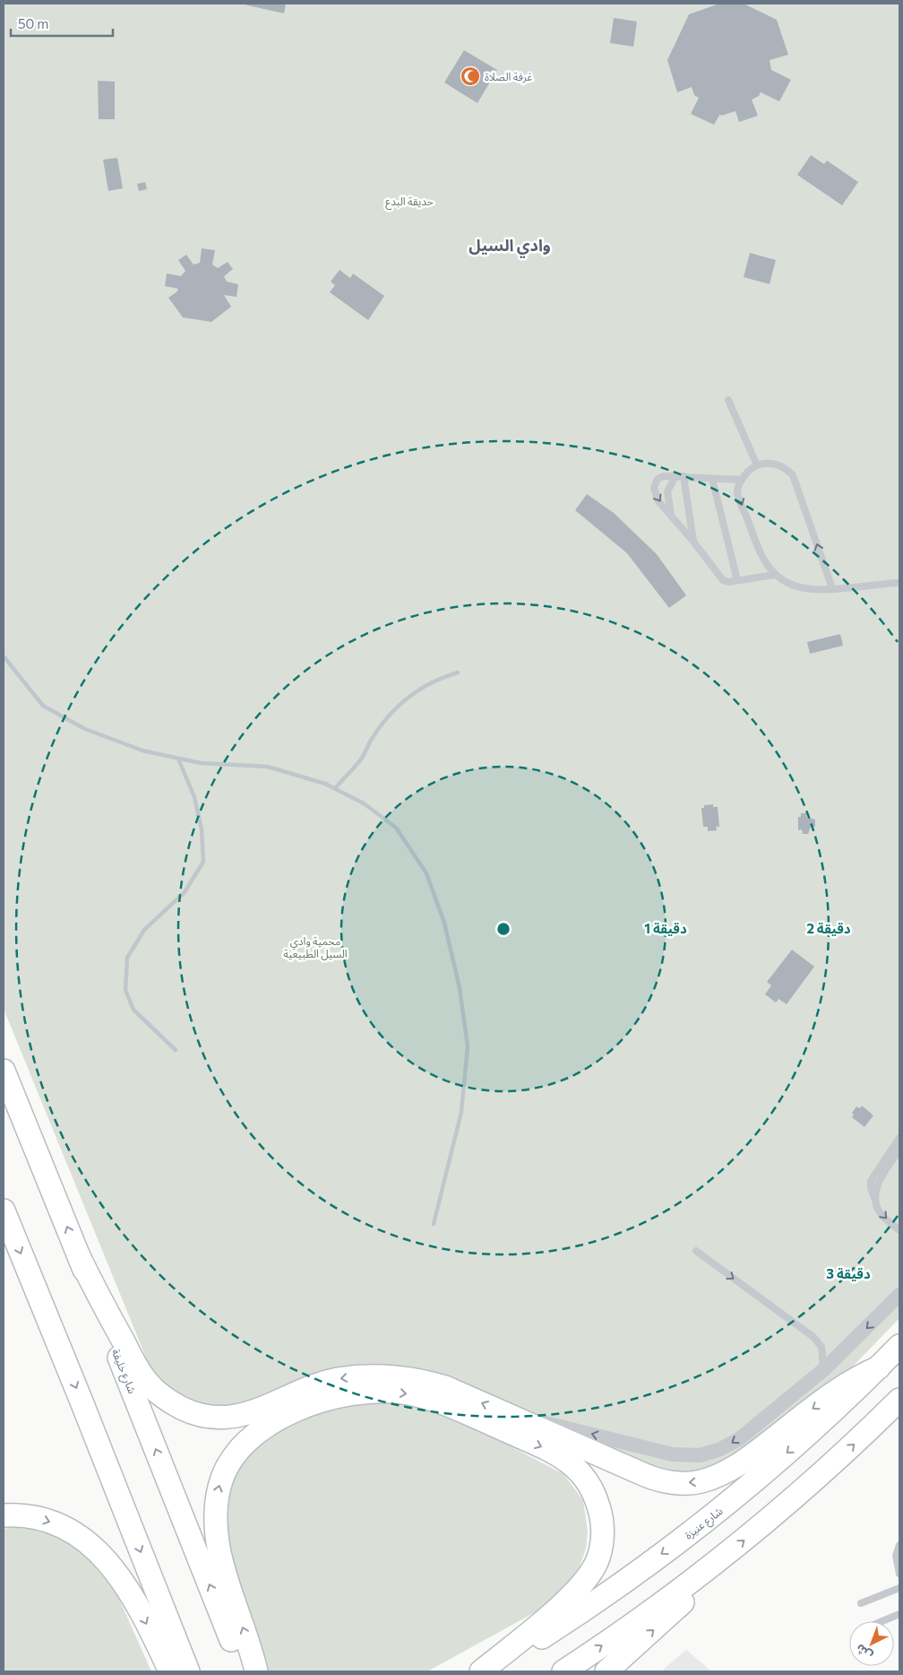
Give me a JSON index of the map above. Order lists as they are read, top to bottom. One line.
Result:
{"streets":{"main road":["شارع خليفة","شارع عنيزة"]},"districts":["وادي السيل"],"parks":["حديقة البدع","محمية وادي السيل الطبيعية"],"places":{"mosque":["غرفة الصلاة"]},"scale_bar":"50 m","north":"bottom left","rings":["1 دقيقة","2 دقيقة","3 دقيقة"]}
